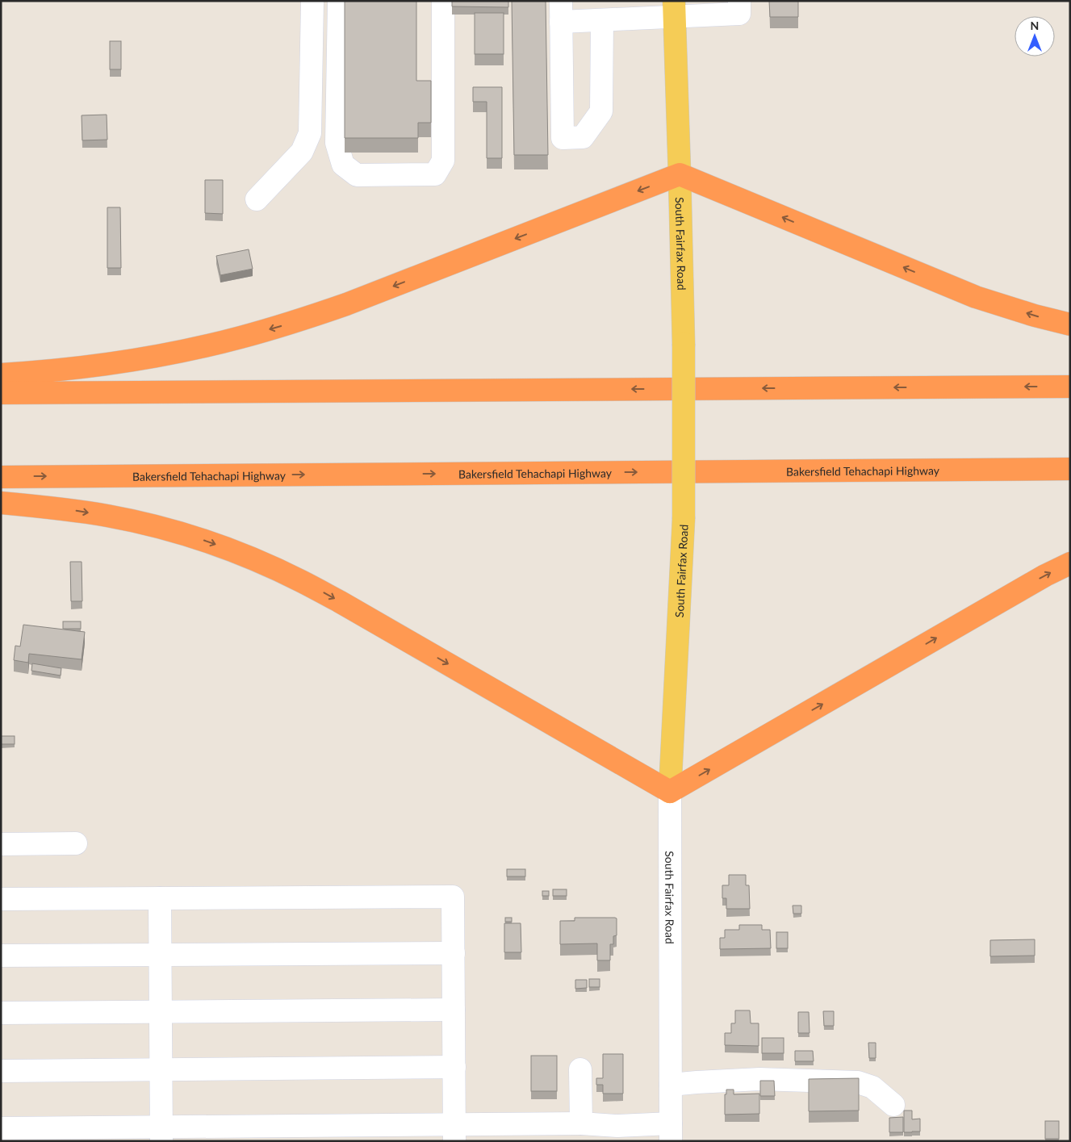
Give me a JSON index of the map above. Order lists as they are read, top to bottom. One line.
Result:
{"streets":{"highway":["Bakersfield Tehachapi Highway"],"main road":["South Fairfax Road"]},"north":"top"}
